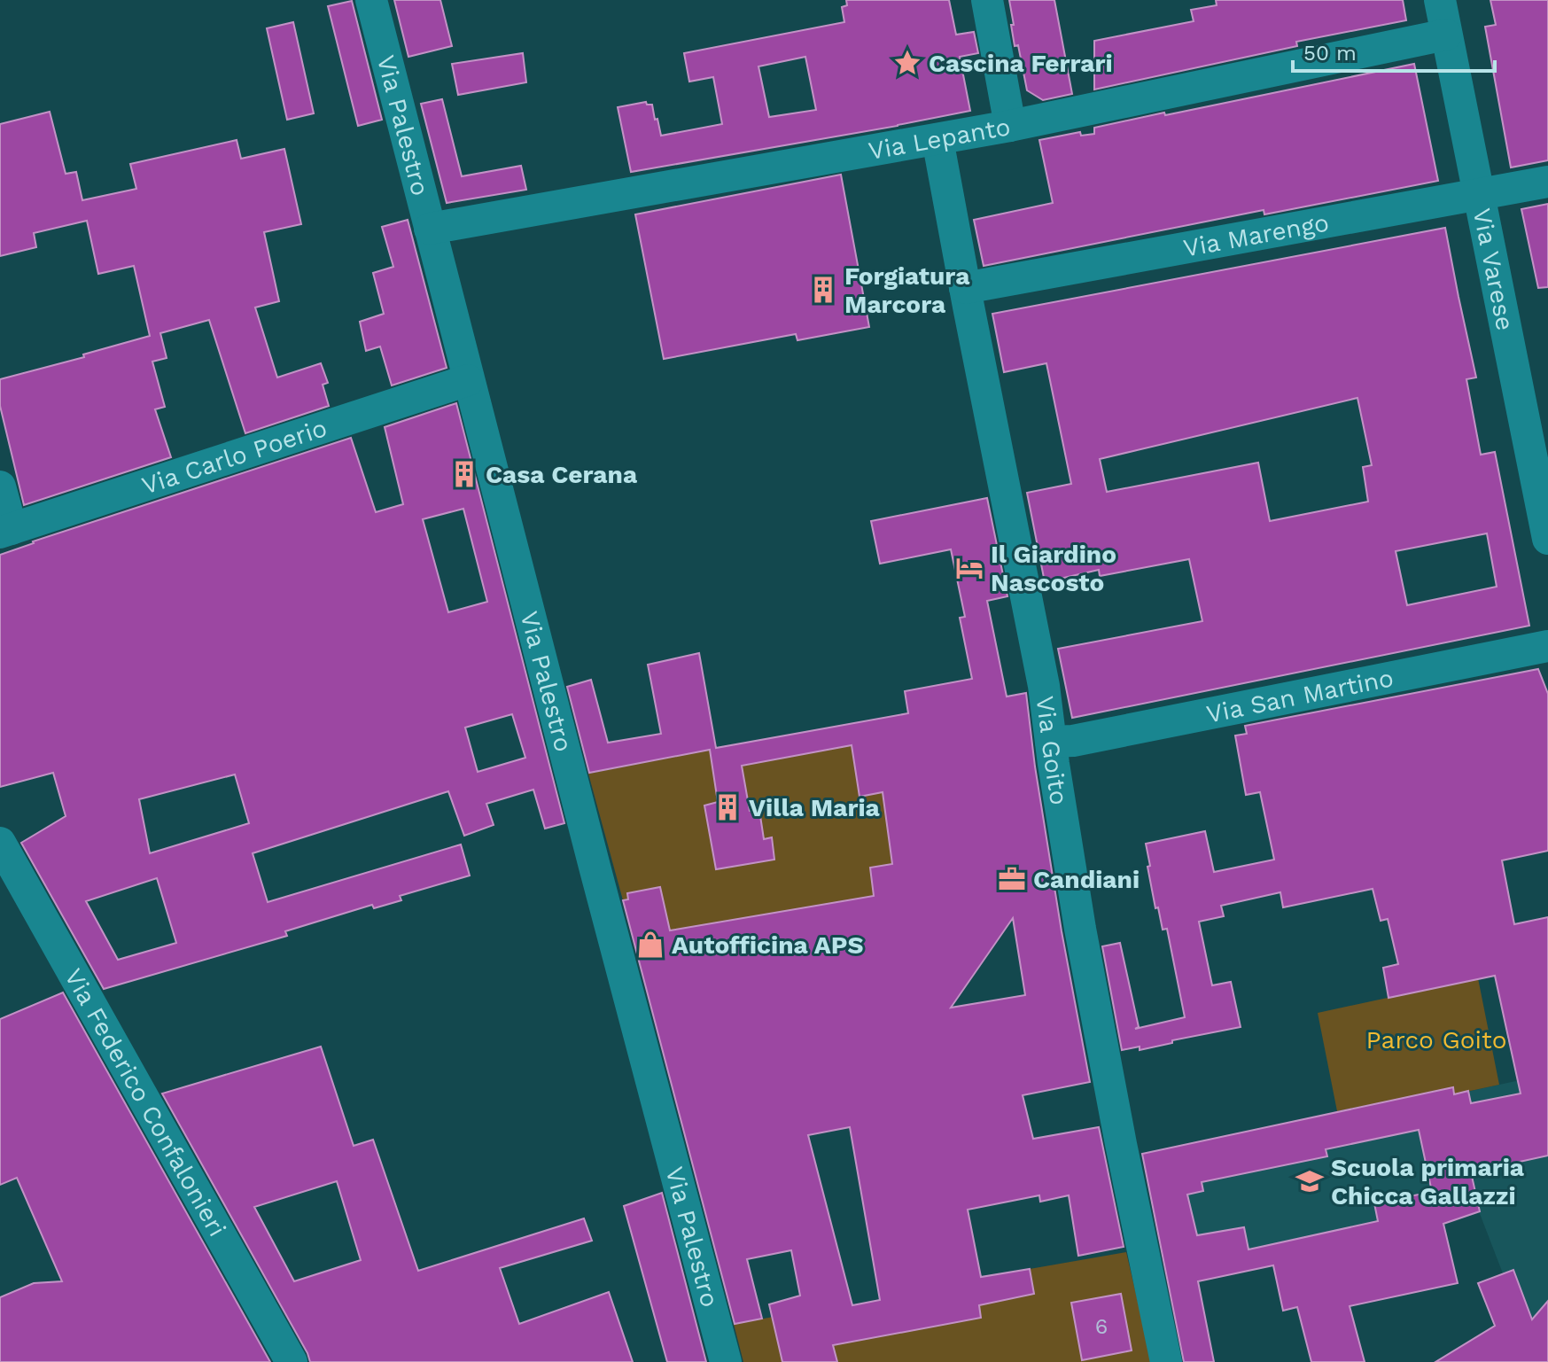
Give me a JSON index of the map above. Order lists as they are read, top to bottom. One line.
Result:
{"streets":{"street":["Via Palestro","Via Lepanto","Via Marengo","Via Varese","Via Carlo Poerio","Via San Martino","Via Goito","Via Federico Confalonieri"]},"crossings":[["Via Palestro","Via Lepanto"],["Via Palestro","Via Carlo Poerio"],["Via Lepanto","Via Varese"],["Via Lepanto","Via Goito"],["Via Marengo","Via Varese"],["Via Marengo","Via Goito"],["Via San Martino","Via Goito"]],"parks":["Parco Goito"],"places":{"place":["Cascina Ferrari"],"building":["Forgiatura Marcora","Casa Cerana","Villa Maria"],"hotel":["Il Giardino Nascosto"],"office":["Candiani"],"shop":["Autofficina APS"],"school or university":["Scuola primaria Chicca Gallazzi"]},"house_numbers":["6"],"scale_bar":"50 m"}
